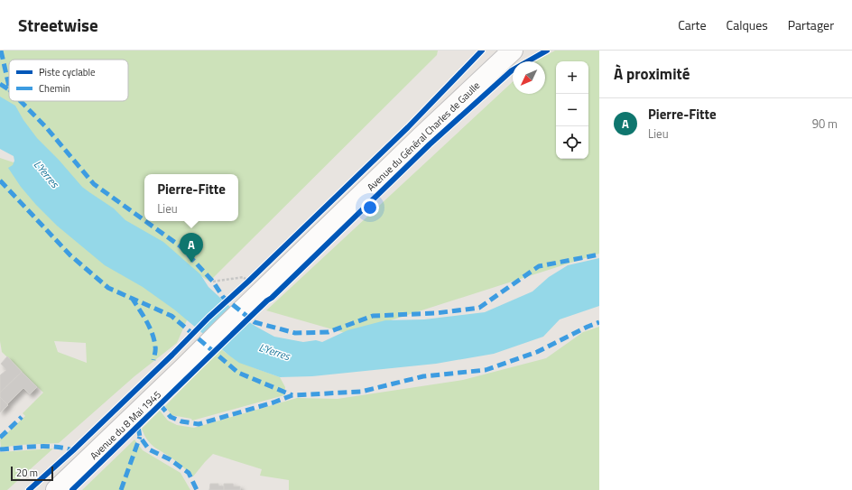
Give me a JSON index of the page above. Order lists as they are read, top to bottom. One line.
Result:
{"streets":{"main road":["Avenue du Général Charles de Gaulle","Avenue du 8 Mai 1945"]},"crossings":[["Avenue du Général Charles de Gaulle","Avenue du 8 Mai 1945"]],"water":["L'Yerres"],"legend":["Piste cyclable","Chemin"],"scale_bar":"20 m","north":"bottom left","page":{"header":"Streetwise","nav":["Carte","Calques","Partager"],"heading":"À proximité","map_buttons":["+","−"],"list":[{"mark":"A","name":"Pierre-Fitte","note":"Lieu","value":"90 m"}],"popup":["Pierre-Fitte","Lieu"],"pins":"A","scale":"20 m"}}
